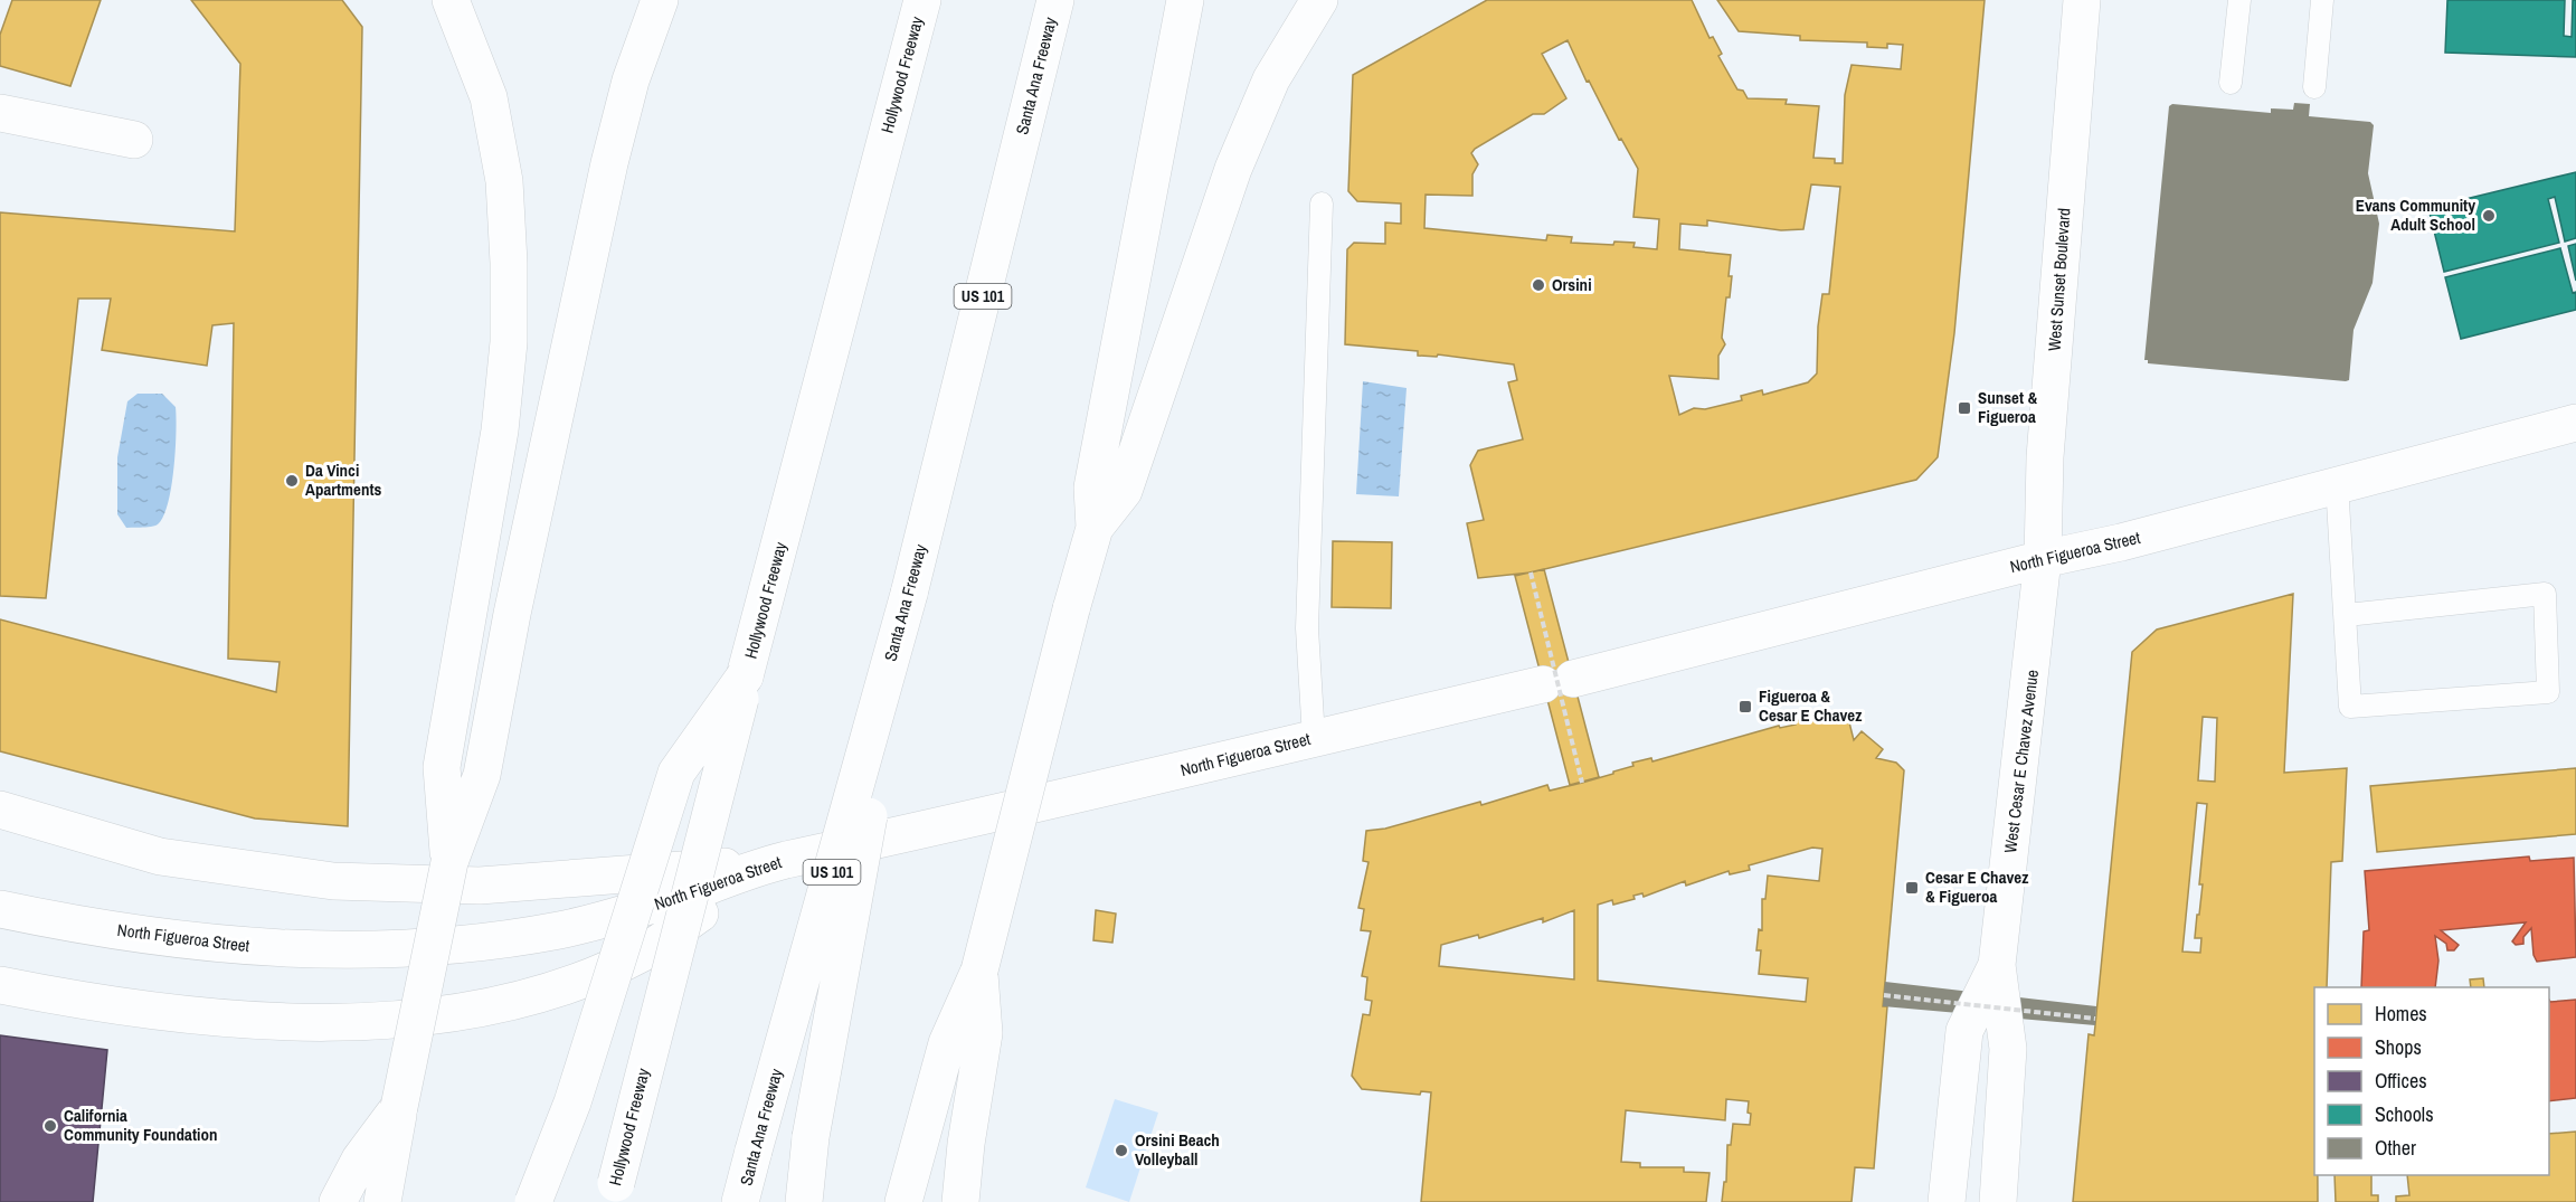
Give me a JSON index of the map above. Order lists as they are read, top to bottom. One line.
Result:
{"streets":{"main road":["Hollywood Freeway","Santa Ana Freeway","West Sunset Boulevard","US 101","North Figueroa Street","West Cesar E Chavez Avenue"]},"crossings":[["West Sunset Boulevard","North Figueroa Street"],["West Sunset Boulevard","West Cesar E Chavez Avenue"],["North Figueroa Street","West Cesar E Chavez Avenue"]],"places":{"other":["Evans Community Adult School","Orsini","Da Vinci Apartments","California Community Foundation","Orsini Beach Volleyball"],"transit":["Sunset & Figueroa","Figueroa & Cesar E Chavez","Cesar E Chavez & Figueroa"]},"legend":["Homes","Shops","Offices","Schools","Other"]}
